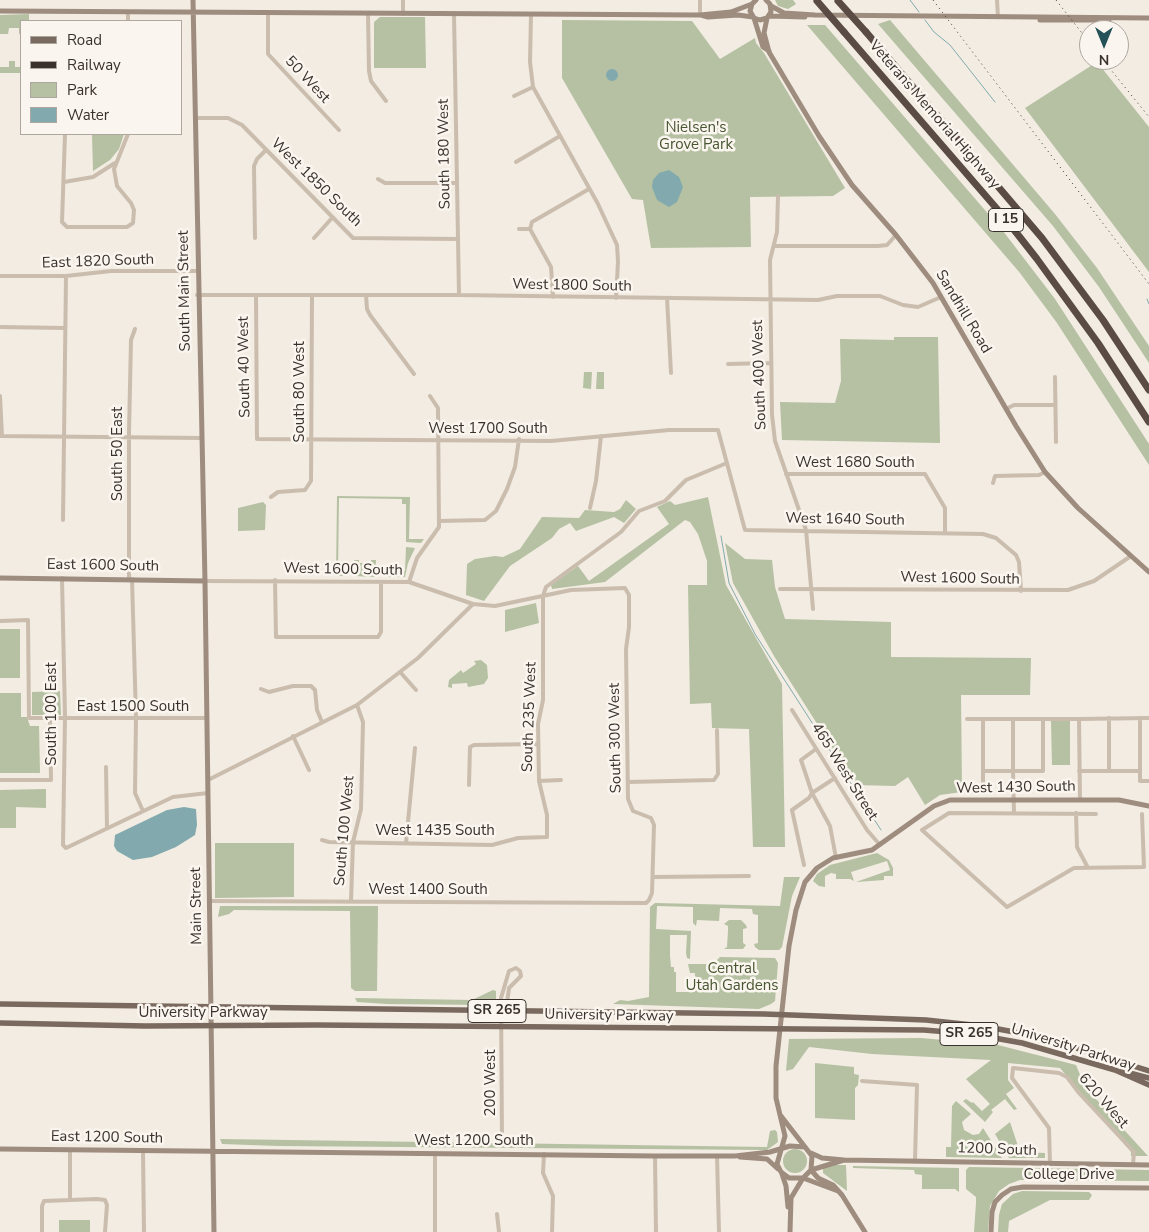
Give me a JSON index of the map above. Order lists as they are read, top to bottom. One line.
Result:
{"streets":{"highway":["Veterans Memorial Highway","I 15"],"main road":["SR 265","University Parkway"],"street":["50 West","South 180 West","West 1850 South","East 1820 South","West 1800 South","South Main Street","Sandhill Road","South 40 West","South 400 West","South 80 West","West 1700 South","South 50 East","West 1680 South","West 1640 South","East 1600 South","West 1600 South","East 1500 South","South 100 East","South 235 West","South 300 West","465 West Street","West 1430 South","South 100 West","West 1435 South","West 1400 South","Main Street","200 West","620 West","East 1200 South","West 1200 South","1200 South","College Drive"]},"crossings":[["South 180 West","West 1850 South"],["South 180 West","West 1800 South"],["West 1850 South","South Main Street"],["East 1820 South","South Main Street"],["West 1800 South","South Main Street"],["West 1800 South","Sandhill Road"],["West 1800 South","South 40 West"],["West 1800 South","South 400 West"],["West 1800 South","South 80 West"],["South Main Street","East 1600 South"],["South Main Street","West 1600 South"],["South Main Street","Main Street"],["Sandhill Road","West 1600 South"],["South 40 West","West 1700 South"],["South 400 West","West 1680 South"],["South 400 West","West 1640 South"],["South 400 West","West 1600 South"],["South 80 West","West 1700 South"],["West 1700 South","West 1640 South"],["South 50 East","East 1600 South"],["South 50 East","East 1500 South"],["West 1680 South","West 1640 South"],["West 1640 South","West 1600 South"],["East 1600 South","West 1600 South"],["East 1600 South","South 100 East"],["East 1600 South","Main Street"],["West 1600 South","South 235 West"],["West 1600 South","South 300 West"],["West 1600 South","Main Street"],["East 1500 South","South 100 East"],["East 1500 South","Main Street"],["South 235 West","West 1435 South"],["South 300 West","West 1400 South"],["465 West Street","West 1430 South"],["West 1430 South","University Parkway"],["South 100 West","West 1435 South"],["South 100 West","West 1400 South"],["West 1400 South","Main Street"],["Main Street","University Parkway"],["Main Street","East 1200 South"],["Main Street","West 1200 South"],["University Parkway","200 West"],["620 West","1200 South"],["East 1200 South","West 1200 South"],["West 1200 South","1200 South"]],"parks":["Nielsen's Grove Park","Central Utah Gardens"],"legend":["Road","Railway","Park","Water"],"north":"bottom"}
